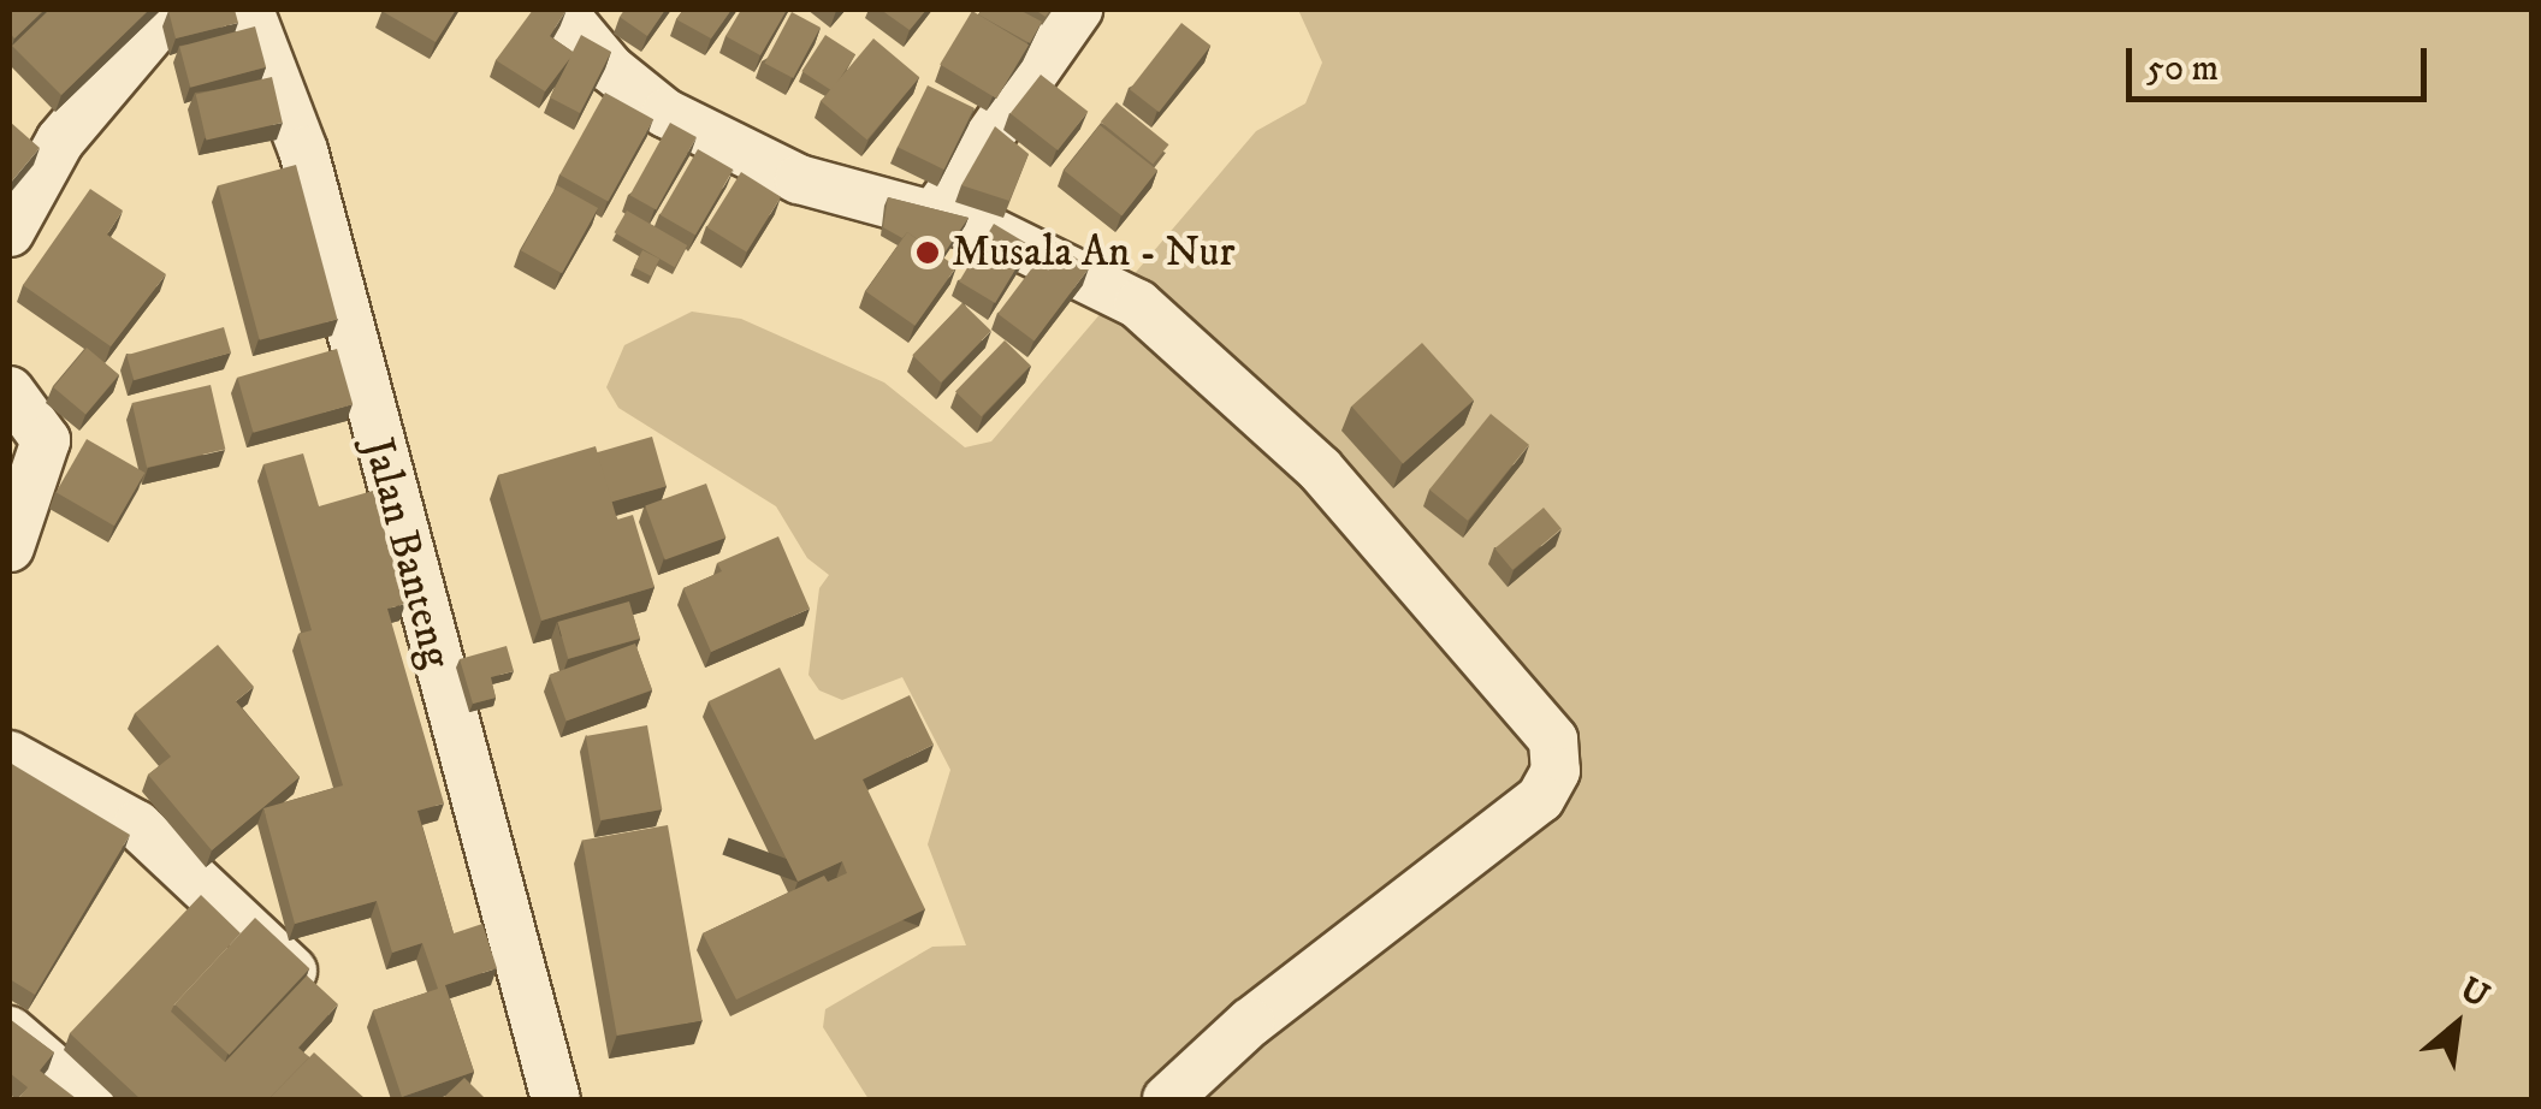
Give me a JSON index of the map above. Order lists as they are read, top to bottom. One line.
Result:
{"streets":{"street":["Jalan Banteng"]},"places":["Musala An - Nur"],"scale_bar":"50 m","north":"top right"}
